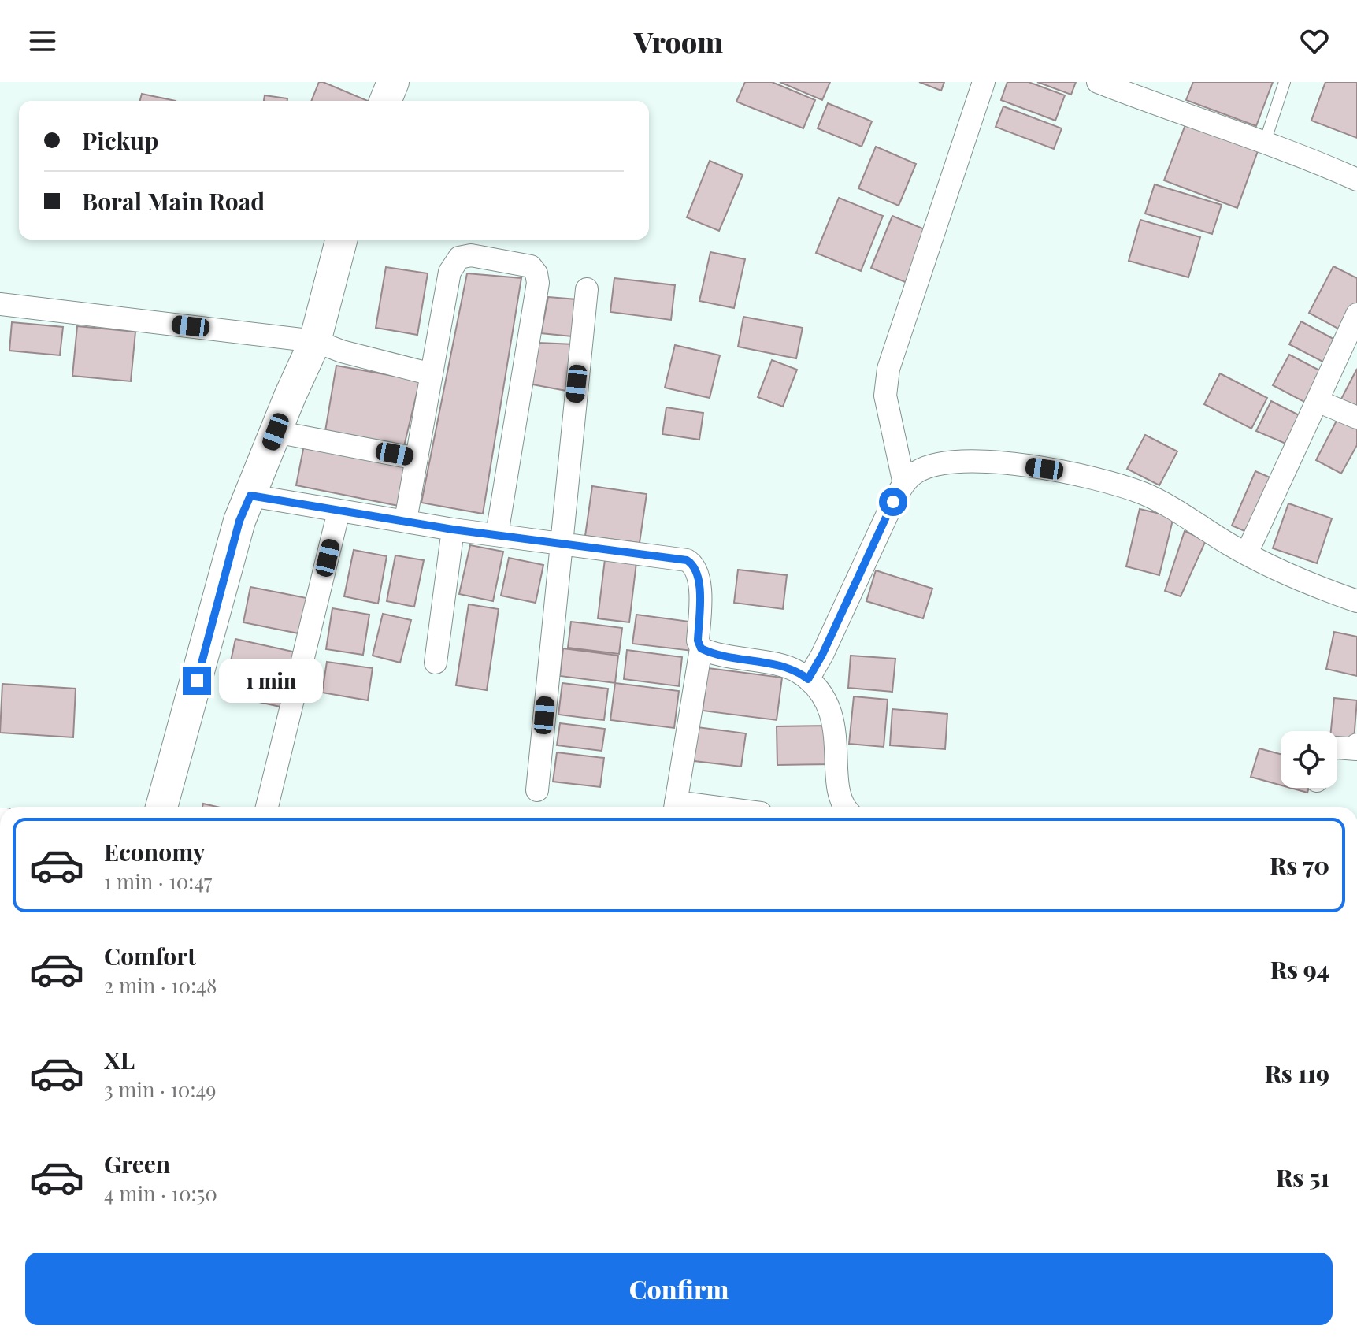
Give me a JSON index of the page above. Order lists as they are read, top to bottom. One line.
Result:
{"page":{"header":"Vroom","banner":["Pickup","Boral Main Road"],"bubble":"1 min","list":[{"name":"Economy","note":"1 min · 10:47","value":"Rs 70"},{"name":"Comfort","note":"2 min · 10:48","value":"Rs 94"},{"name":"XL","note":"3 min · 10:49","value":"Rs 119"},{"name":"Green","note":"4 min · 10:50","value":"Rs 51"}],"buttons":"Confirm"}}
